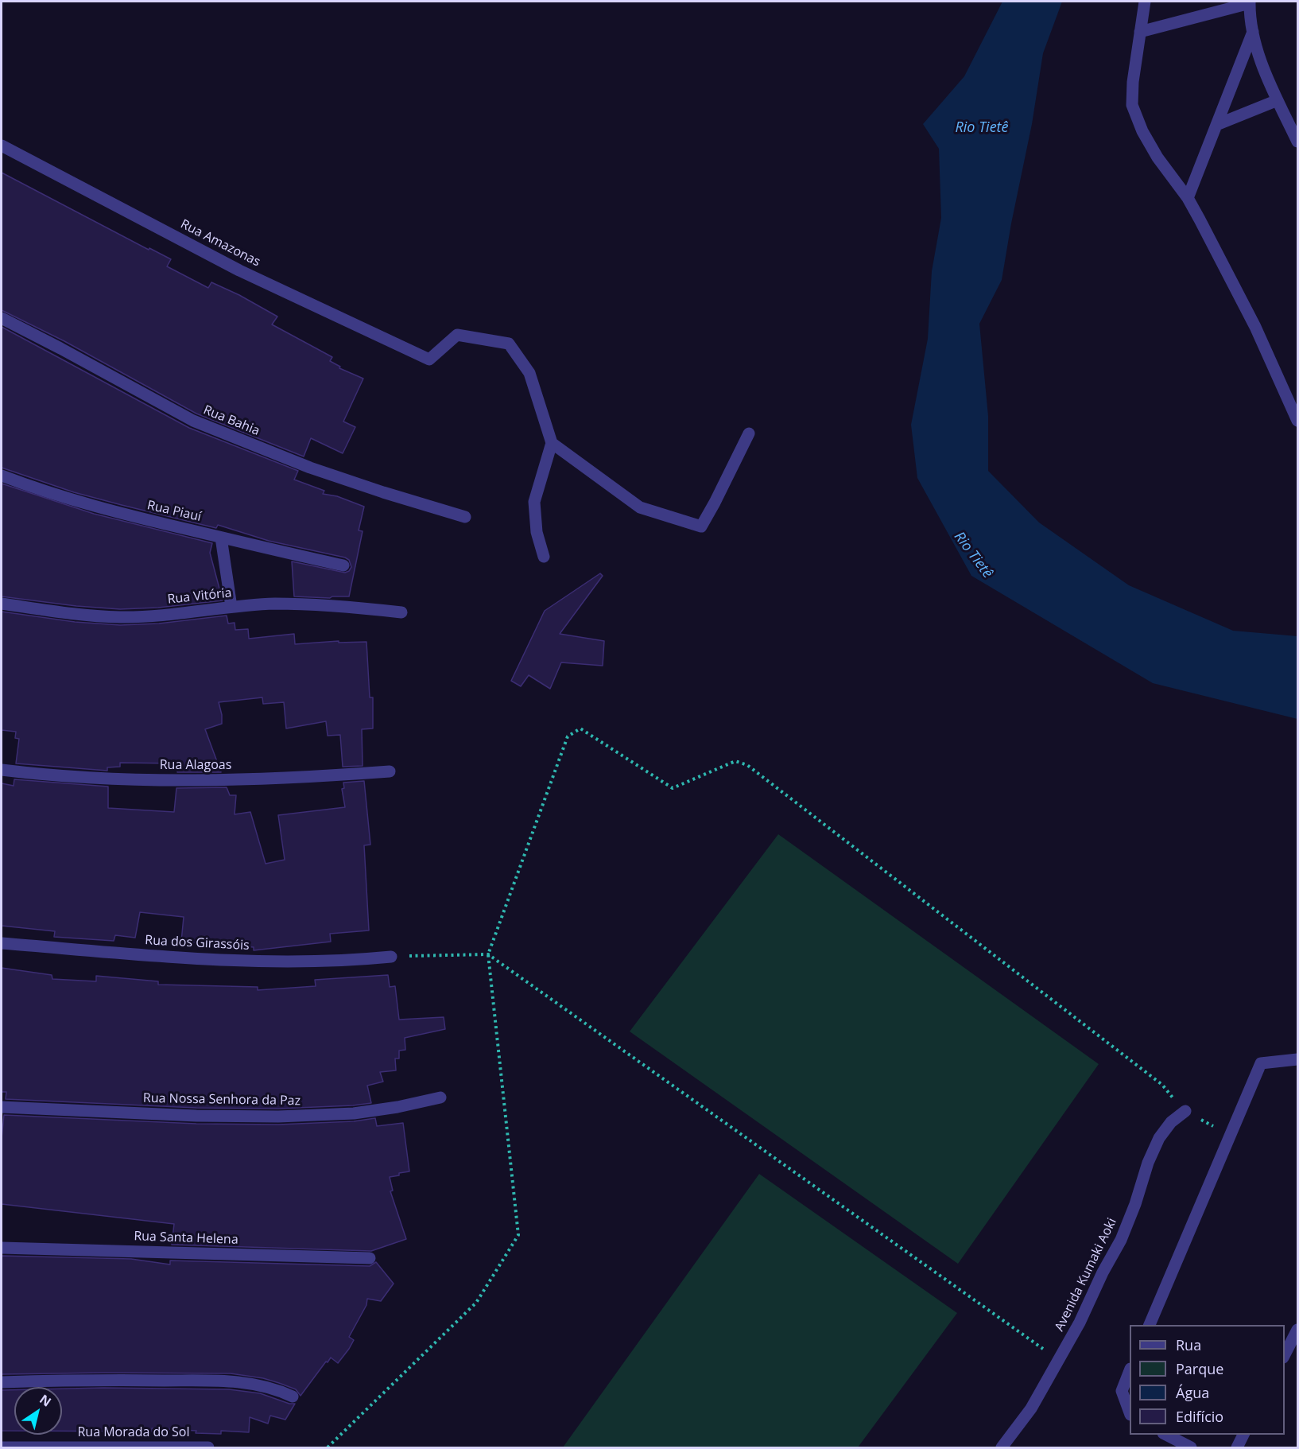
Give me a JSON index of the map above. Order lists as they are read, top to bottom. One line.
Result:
{"streets":{"street":["Rua Amazonas","Rua Bahia","Rua Piauí","Rua Vitória","Rua Alagoas","Rua dos Girassóis","Rua Nossa Senhora da Paz","Rua Santa Helena","Avenida Kumaki Aoki","Rua Morada do Sol"]},"water":["Rio Tietê"],"legend":["Rua","Parque","Água","Edifício"],"north":"top right"}
